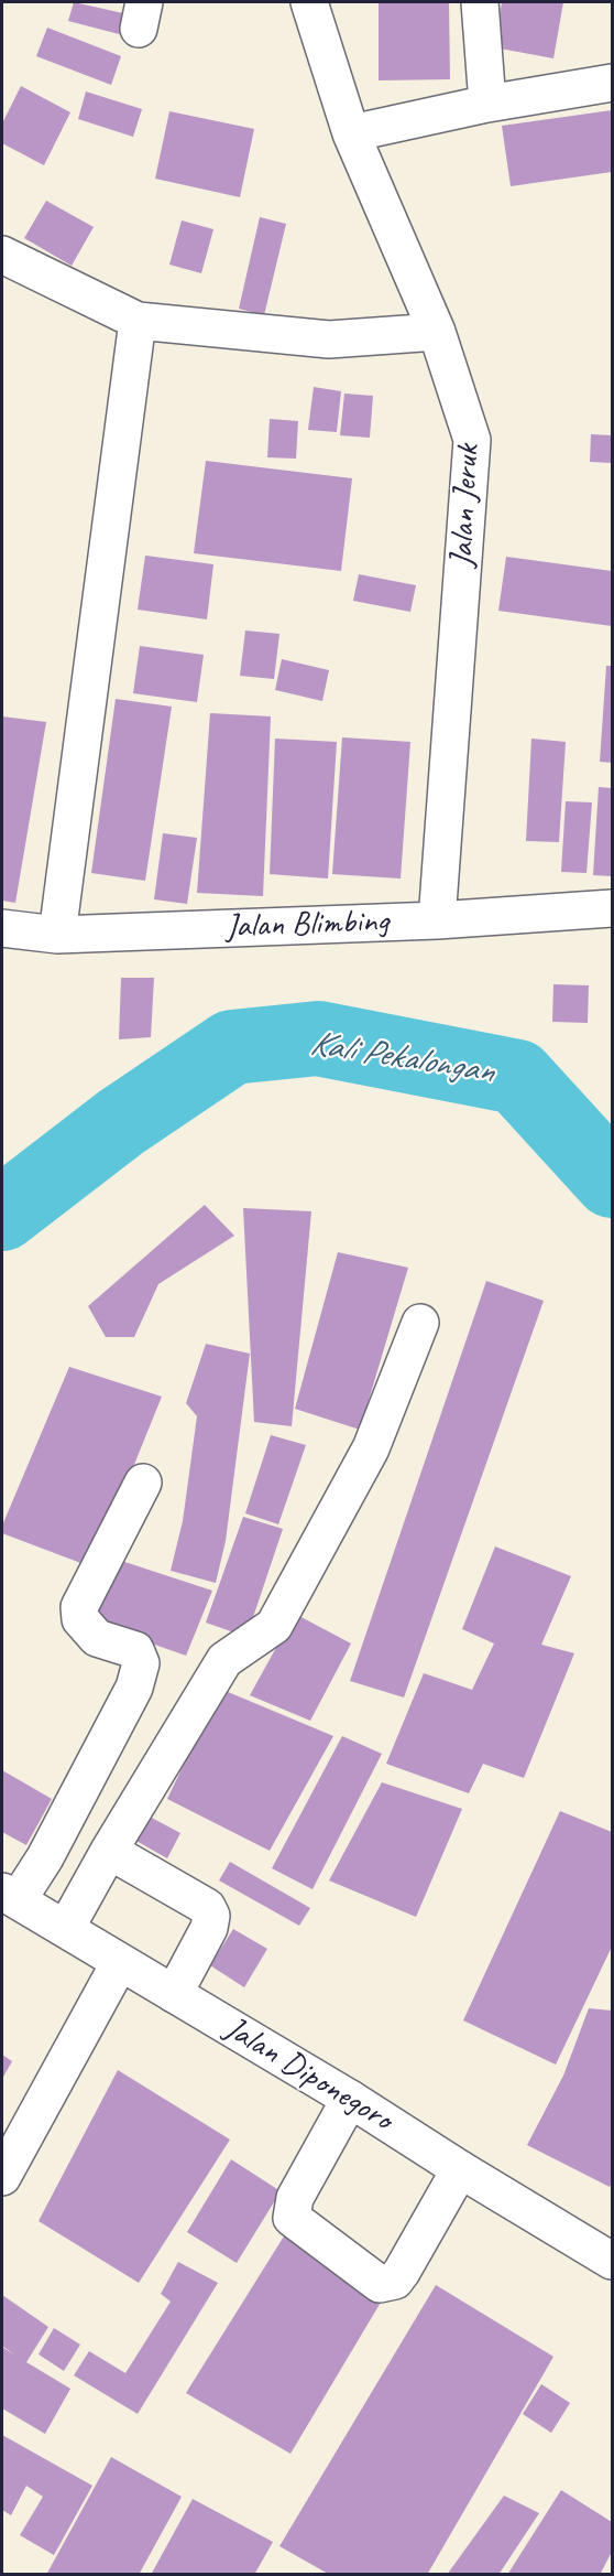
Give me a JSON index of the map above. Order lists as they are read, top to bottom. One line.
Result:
{"streets":{"street":["Jalan Jeruk","Jalan Blimbing","Jalan Diponegoro"]},"crossings":[["Jalan Jeruk","Jalan Blimbing"]],"water":["Kali Pekalongan"]}
